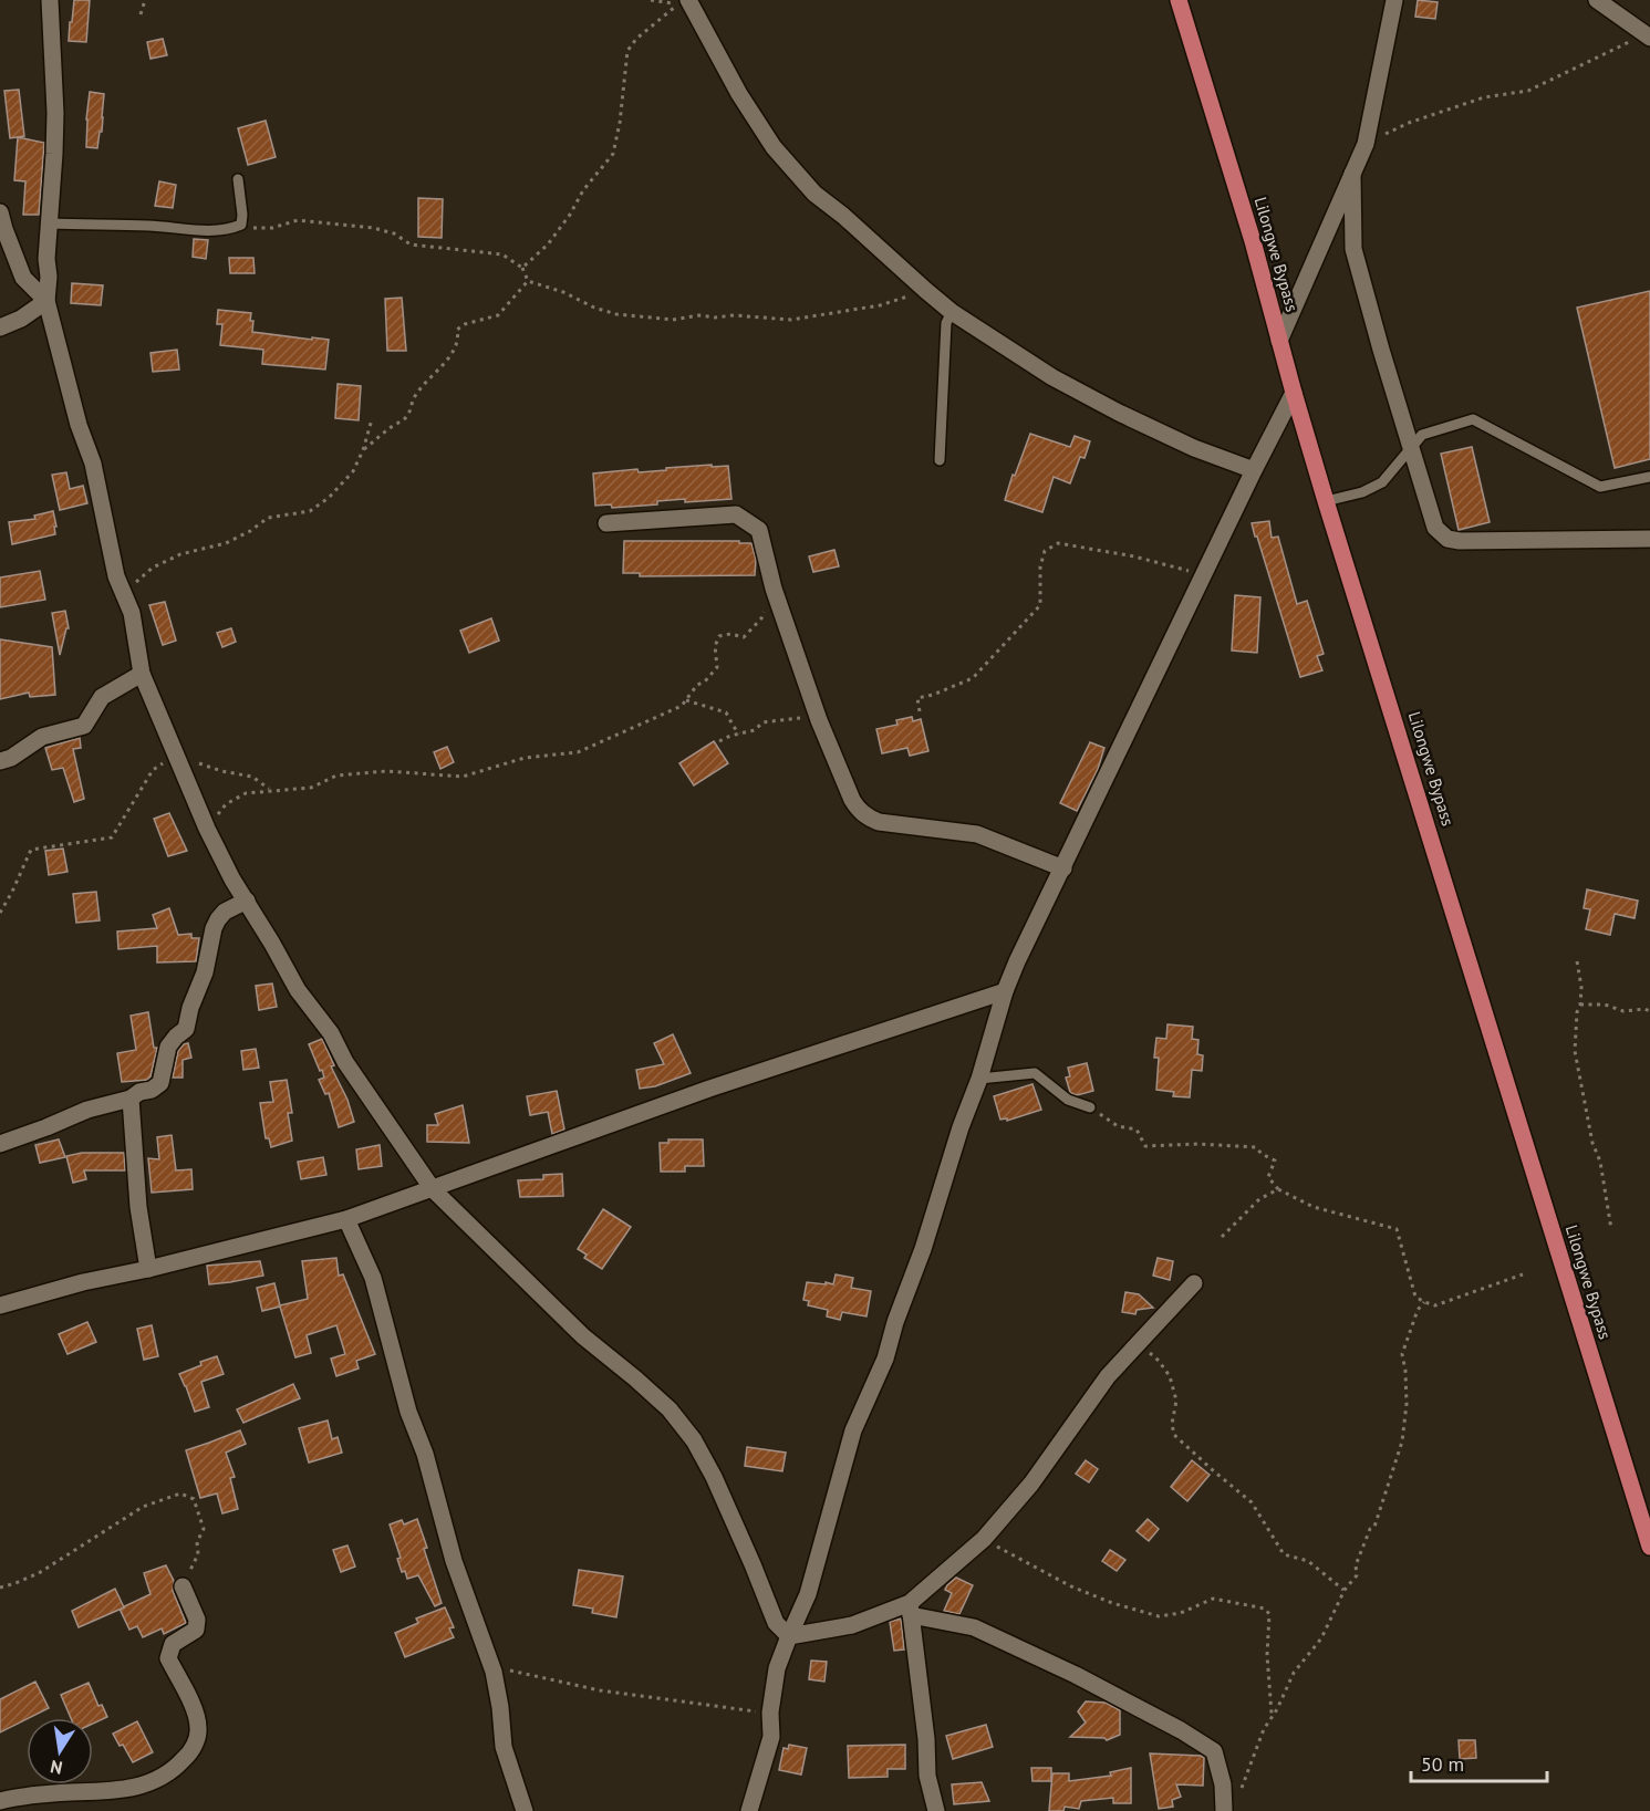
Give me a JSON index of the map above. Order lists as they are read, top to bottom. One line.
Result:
{"streets":{"main road":["Lilongwe Bypass"]},"scale_bar":"50 m","north":"bottom"}
